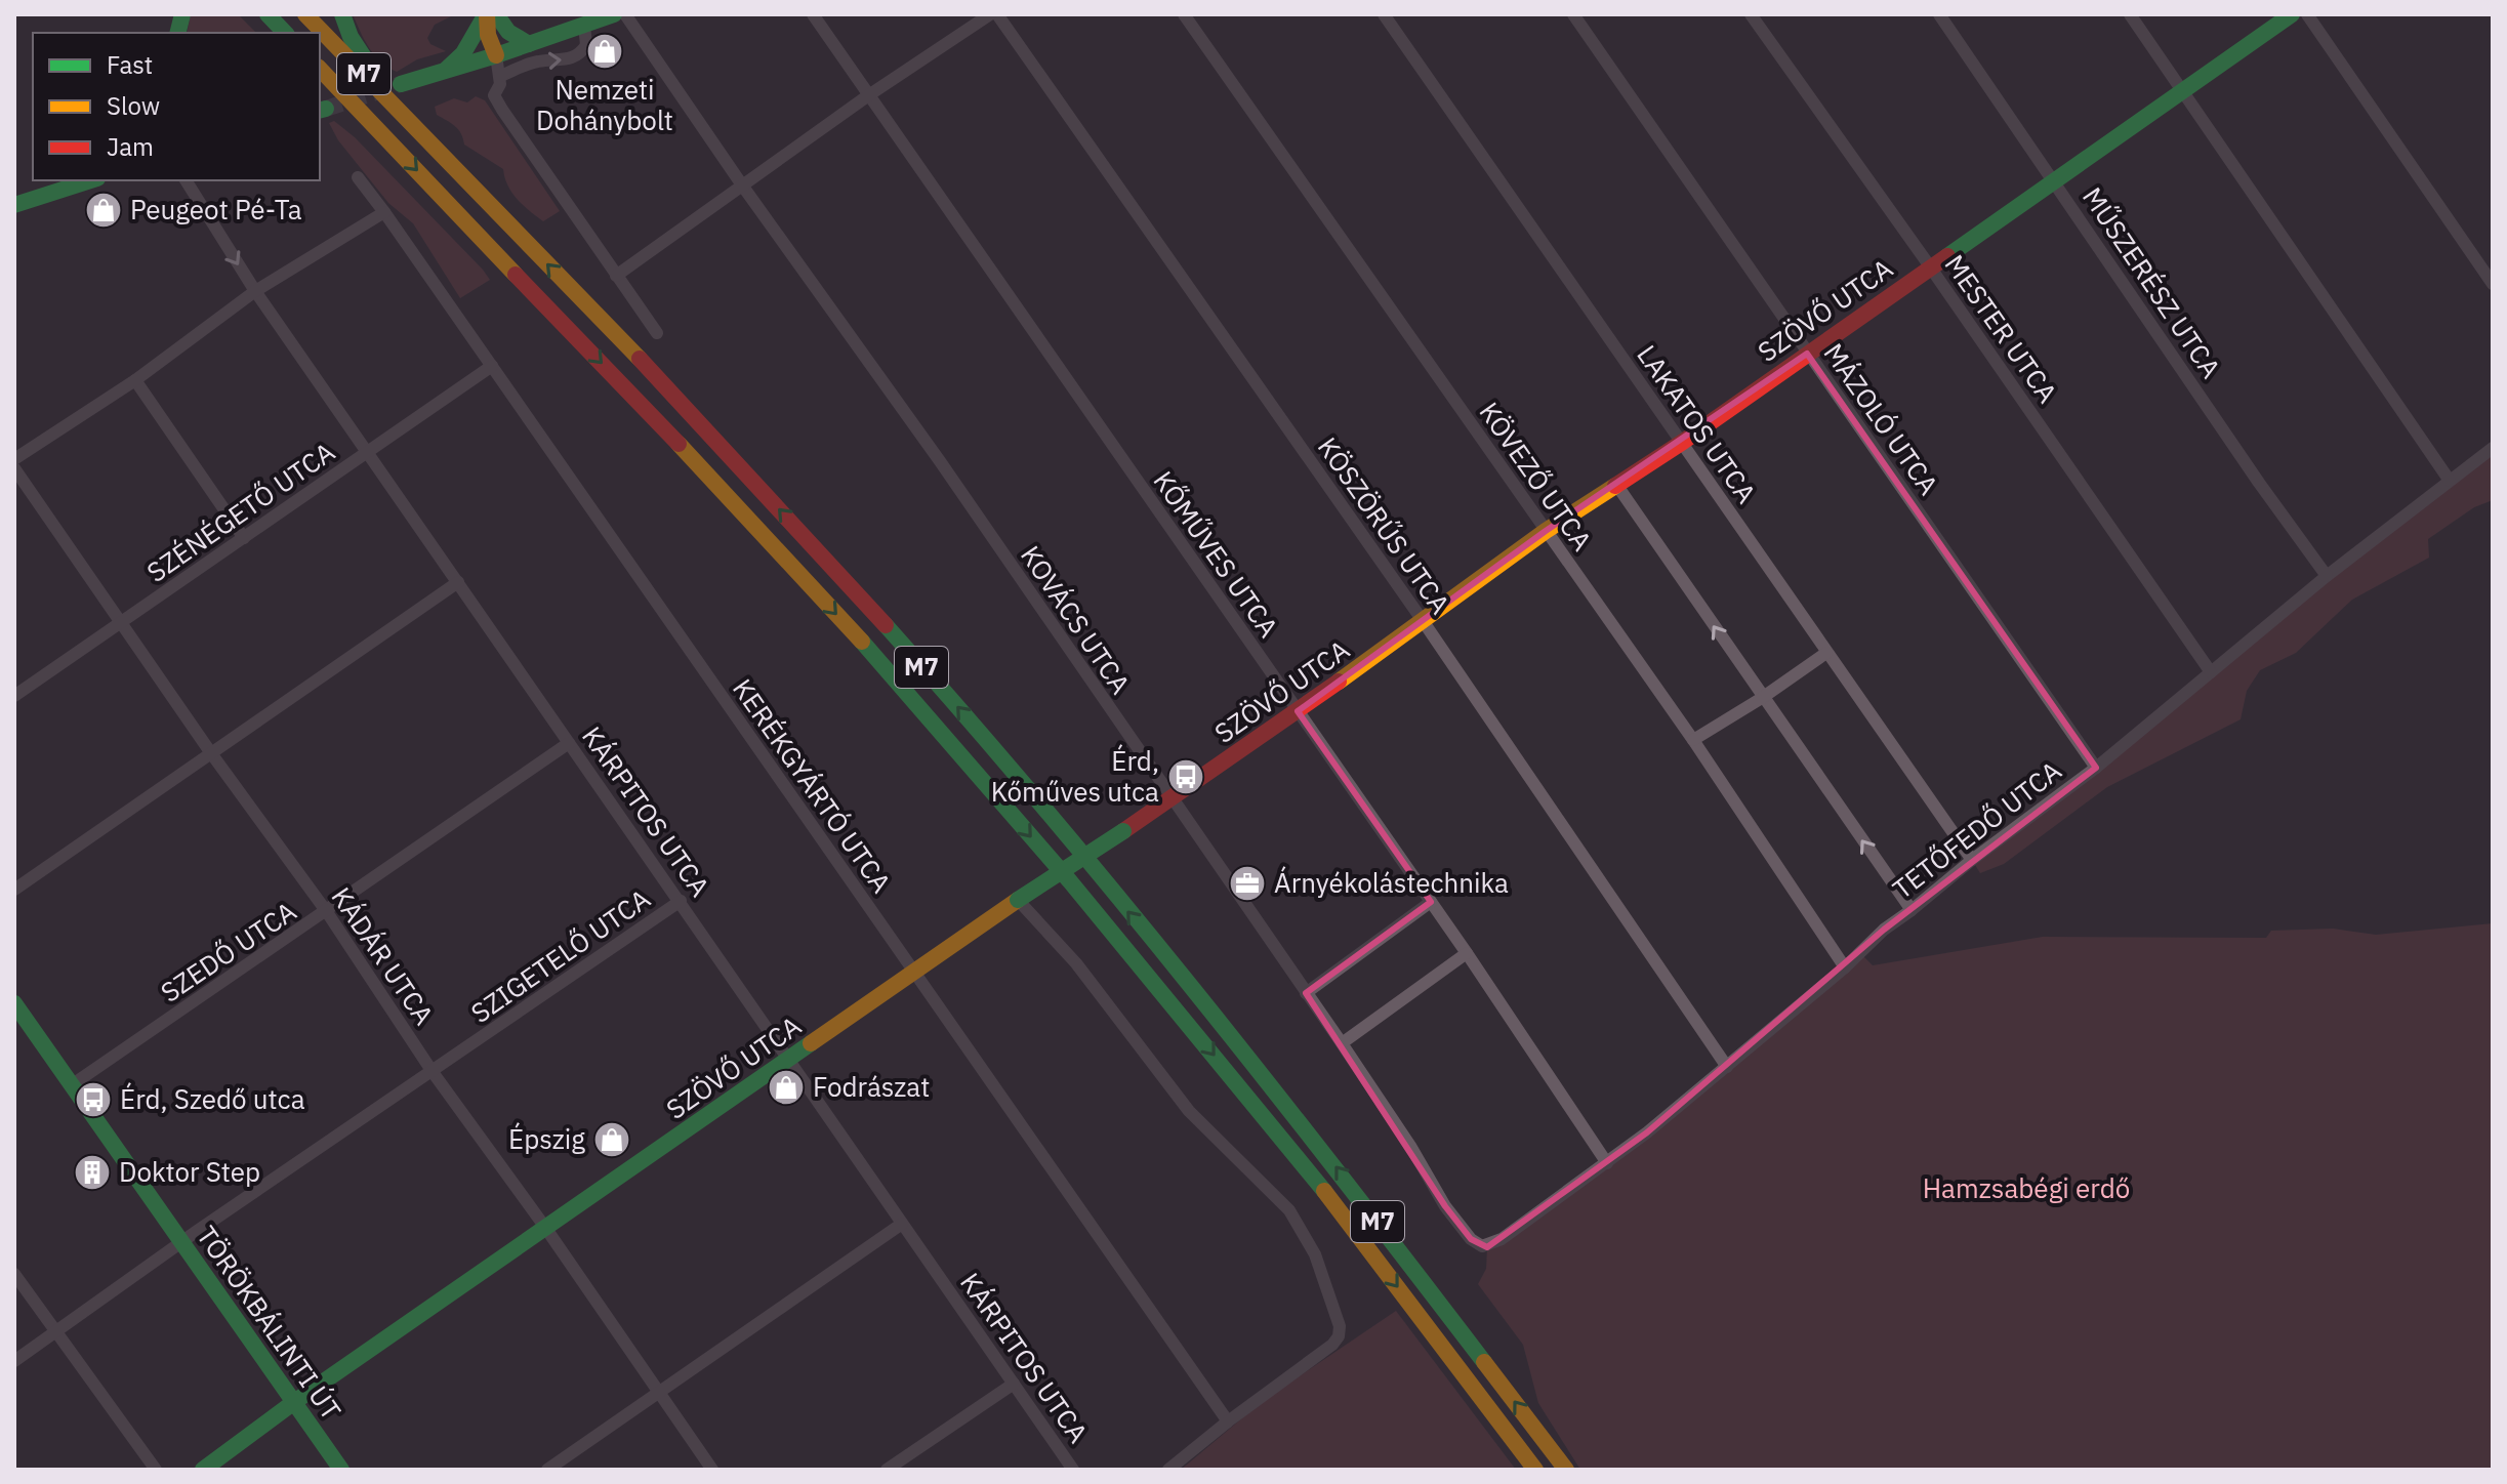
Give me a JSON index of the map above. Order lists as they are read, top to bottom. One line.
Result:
{"streets":{"main road":["M7","SZÖVŐ UTCA","TÖRÖKBÁLINTI ÚT"],"street":["MŰSZERÉSZ UTCA","MESTER UTCA","MÁZOLÓ UTCA","LAKATOS UTCA","KÖVEZŐ UTCA","SZÉNÉGETŐ UTCA","KÖSZÖRŰS UTCA","KŐMŰVES UTCA","KOVÁCS UTCA","KERÉKGYÁRTÓ UTCA","KÁRPITOS UTCA","TETŐFEDŐ UTCA","SZEDŐ UTCA","KÁDÁR UTCA","SZIGETELŐ UTCA"]},"crossings":[["MŰSZERÉSZ UTCA","SZÖVŐ UTCA"],["MŰSZERÉSZ UTCA","TETŐFEDŐ UTCA"],["SZÖVŐ UTCA","MESTER UTCA"],["SZÖVŐ UTCA","MÁZOLÓ UTCA"],["SZÖVŐ UTCA","LAKATOS UTCA"],["SZÖVŐ UTCA","KÖVEZŐ UTCA"],["SZÖVŐ UTCA","KÖSZÖRŰS UTCA"],["SZÖVŐ UTCA","KŐMŰVES UTCA"],["SZÖVŐ UTCA","KOVÁCS UTCA"],["SZÖVŐ UTCA","KERÉKGYÁRTÓ UTCA"],["SZÖVŐ UTCA","KÁRPITOS UTCA"],["SZÖVŐ UTCA","KÁDÁR UTCA"],["SZÖVŐ UTCA","TÖRÖKBÁLINTI ÚT"],["MESTER UTCA","TETŐFEDŐ UTCA"],["MÁZOLÓ UTCA","TETŐFEDŐ UTCA"],["LAKATOS UTCA","TETŐFEDŐ UTCA"],["KÖVEZŐ UTCA","TETŐFEDŐ UTCA"],["SZÉNÉGETŐ UTCA","KERÉKGYÁRTÓ UTCA"],["SZÉNÉGETŐ UTCA","KÁRPITOS UTCA"],["SZÉNÉGETŐ UTCA","KÁDÁR UTCA"],["KÖSZÖRŰS UTCA","TETŐFEDŐ UTCA"],["KŐMŰVES UTCA","TETŐFEDŐ UTCA"],["KOVÁCS UTCA","TETŐFEDŐ UTCA"],["KÁRPITOS UTCA","SZEDŐ UTCA"],["KÁRPITOS UTCA","SZIGETELŐ UTCA"],["SZEDŐ UTCA","KÁDÁR UTCA"],["SZEDŐ UTCA","TÖRÖKBÁLINTI ÚT"],["KÁDÁR UTCA","SZIGETELŐ UTCA"],["SZIGETELŐ UTCA","TÖRÖKBÁLINTI ÚT"]],"parks":["Hamzsabégi erdő"],"places":{"shop":["Nemzeti Dohánybolt","Peugeot Pé-Ta","Fodrászat","Épszig"],"bus stop":["Érd, Kőműves utca","Érd, Szedő utca"],"office":["Árnyékolástechnika"],"building":["Doktor Step"]},"legend":["Fast","Slow","Jam"]}
